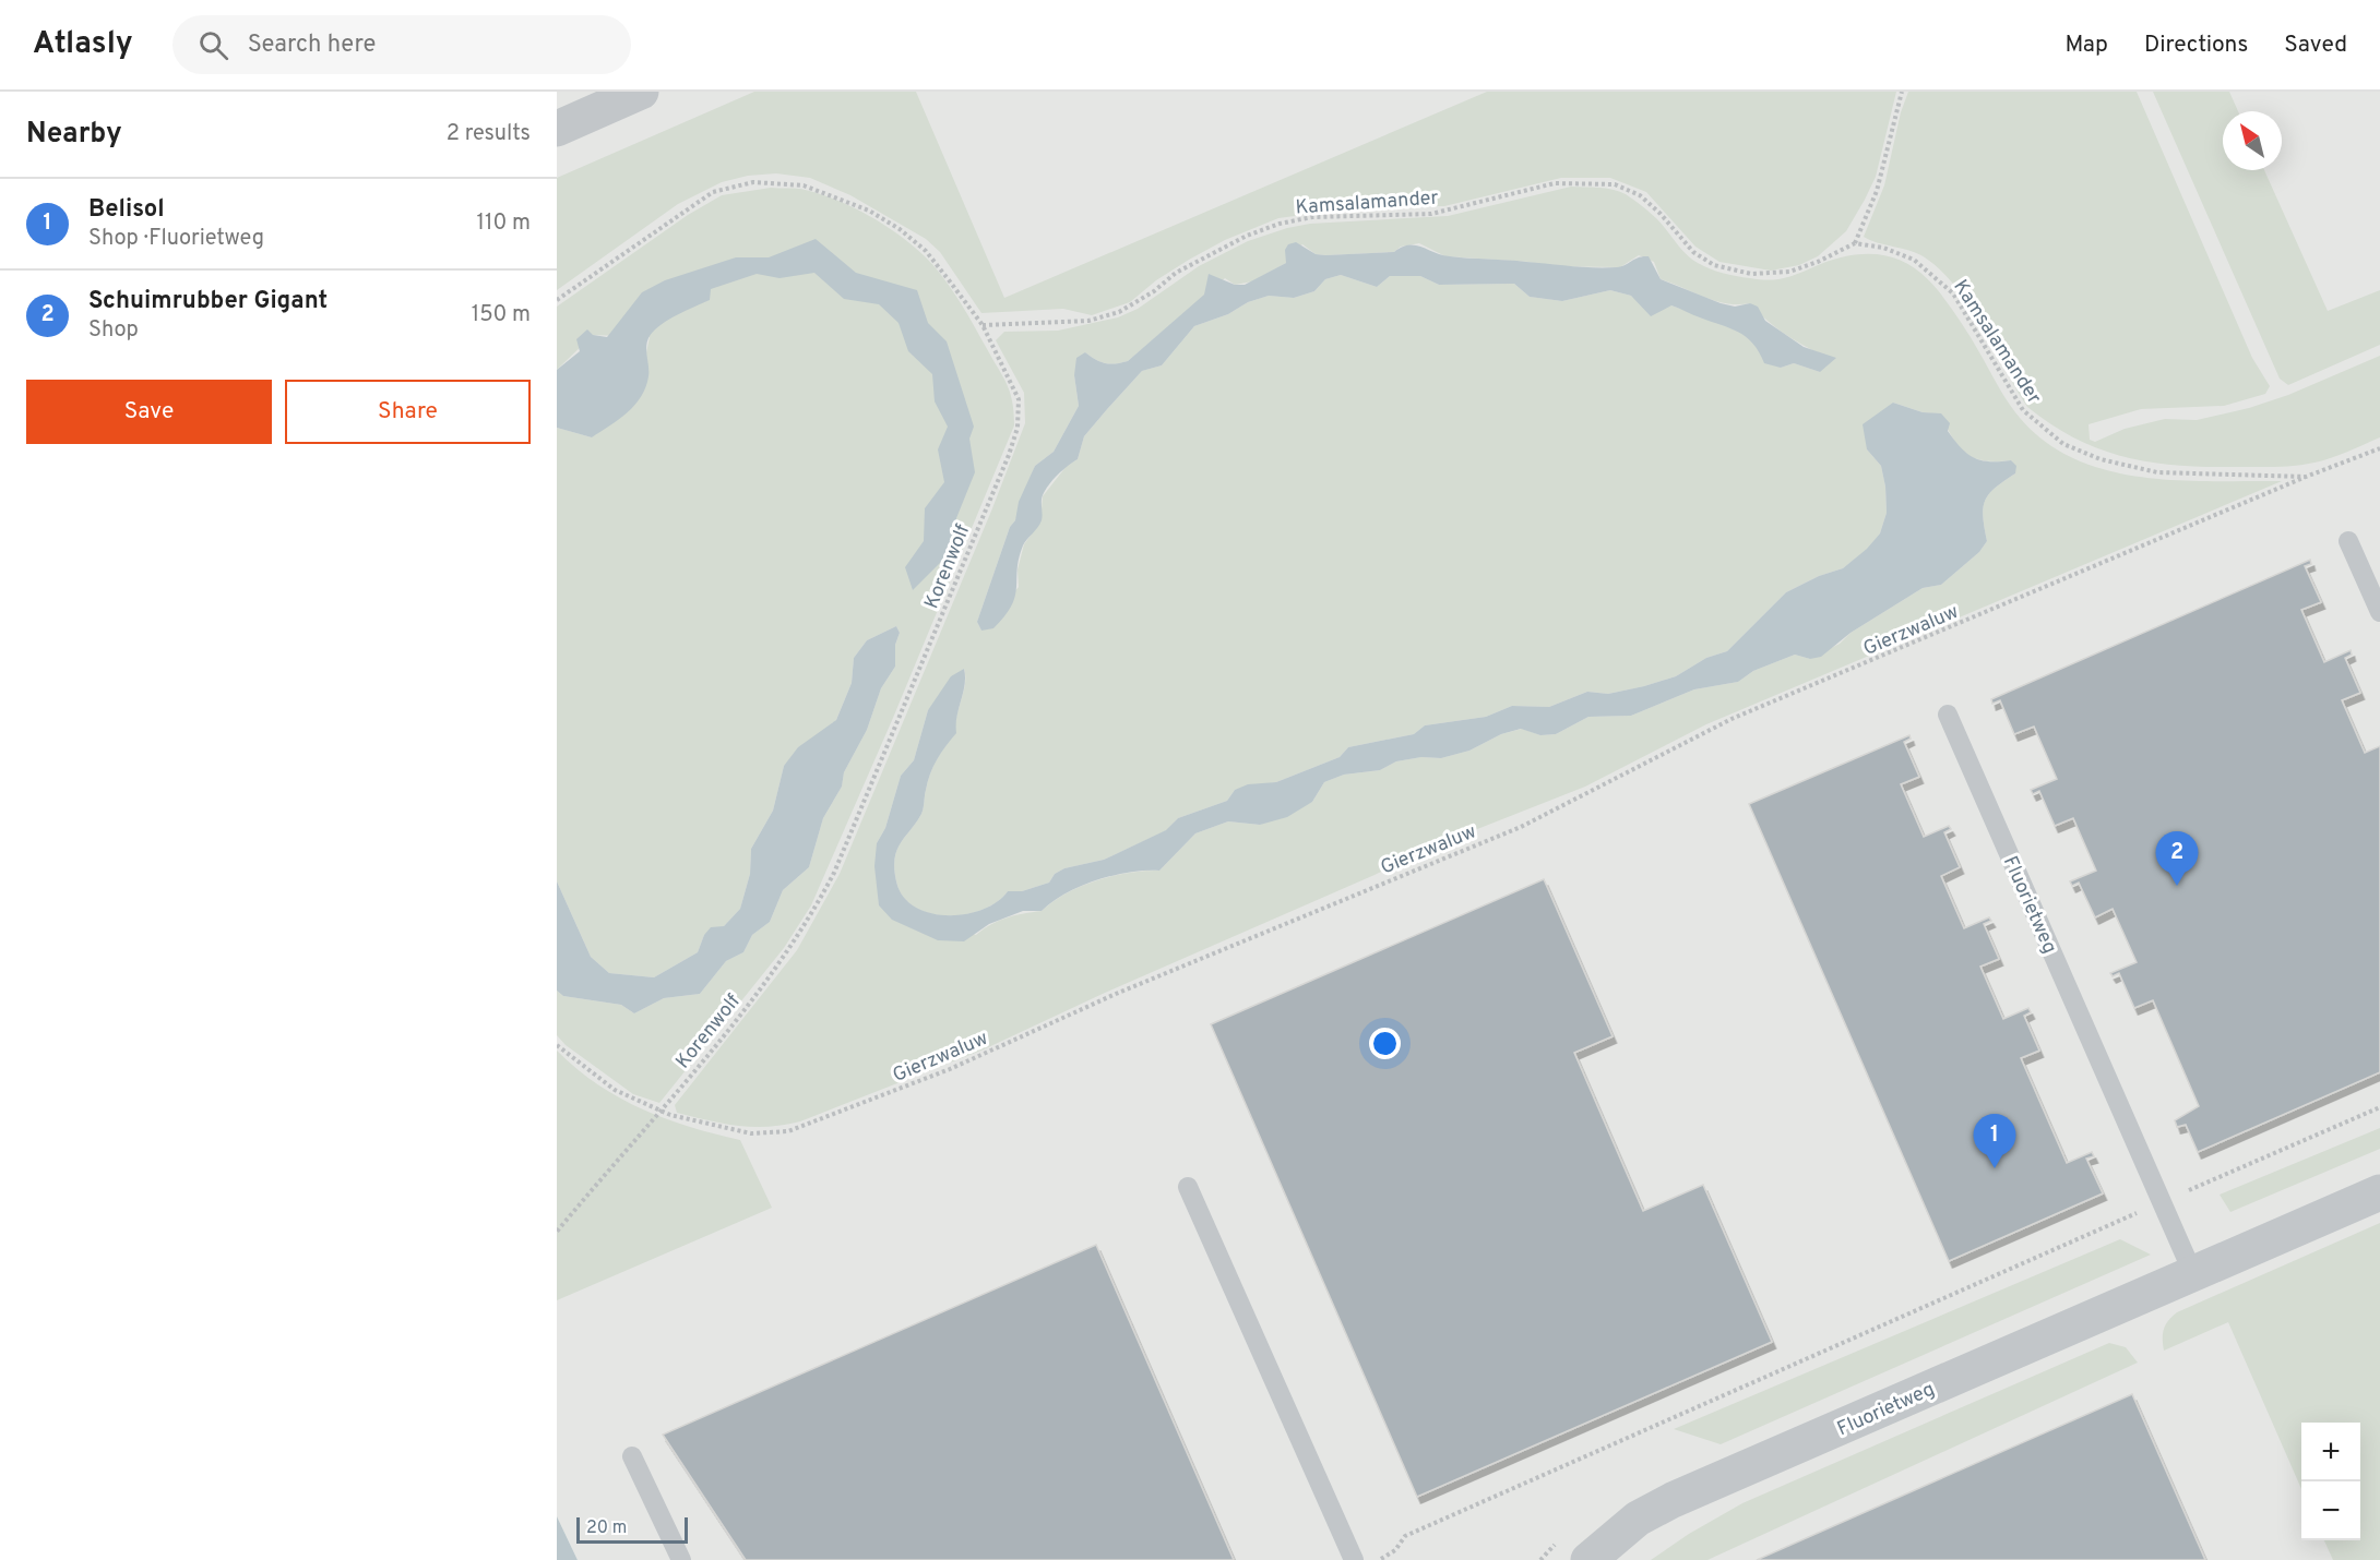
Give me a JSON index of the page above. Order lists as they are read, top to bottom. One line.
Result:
{"streets":{"street":["Fluorietweg"],"path":["Kamsalamander","Korenwolf","Gierzwaluw"]},"crossings":[["Kamsalamander","Korenwolf"],["Kamsalamander","Gierzwaluw"],["Korenwolf","Gierzwaluw"]],"scale_bar":"20 m","north":"top left","page":{"header":"Atlasly","search":"Search here","nav":["Map","Directions","Saved"],"heading":["Nearby","2 results"],"list":[{"mark":"1","name":"Belisol","note":"Shop · Fluorietweg","value":"110 m"},{"mark":"2","name":"Schuimrubber Gigant","note":"Shop","value":"150 m"}],"buttons":["Save","Share"],"pins":["2","1"],"map_buttons":["+","−"],"scale":"20 m"}}
